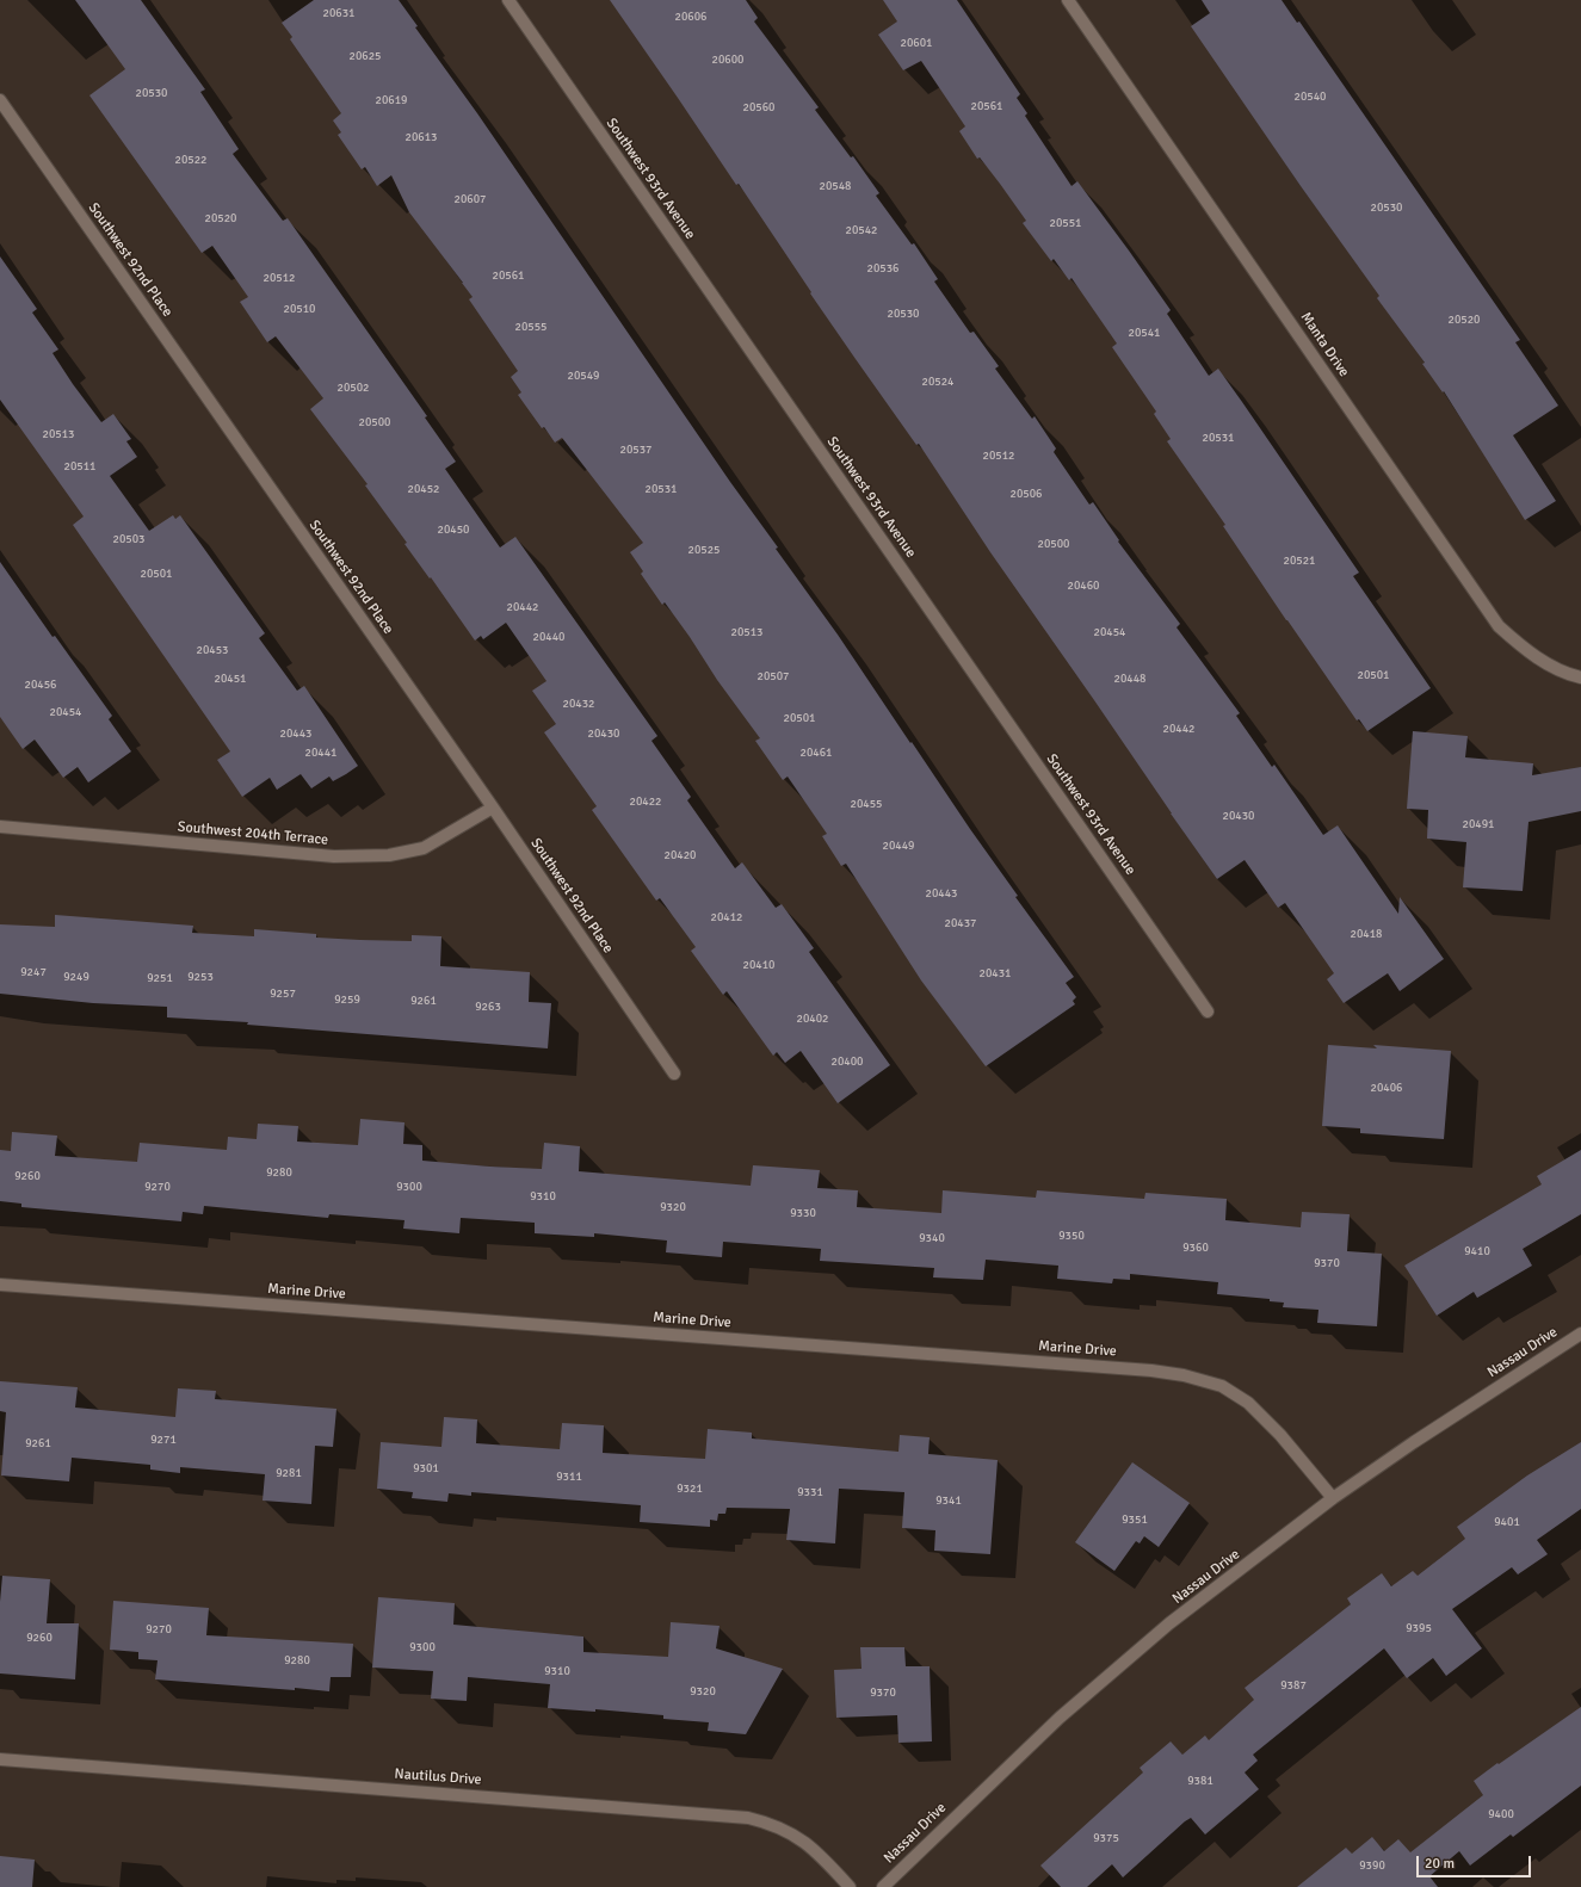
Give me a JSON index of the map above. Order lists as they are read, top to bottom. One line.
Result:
{"streets":{"street":["Southwest 93rd Avenue","Southwest 92nd Place","Manta Drive","Southwest 204th Terrace","Marine Drive","Nassau Drive","Nautilus Drive"]},"crossings":[["Southwest 92nd Place","Southwest 204th Terrace"],["Marine Drive","Nassau Drive"]],"house_numbers":["20631","20606","20601","20625","20600","20530","20540","20619","20561","20560","20613","20522","20548","20607","20530","20520","20551","20542","20536","20561","20512","20510","20530","20520","20555","20541","20549","20524","20502","20500","20513","20531","20537","20512","20511","20452","20531","20506","20450","20503","20500","20525","20521","20501","20460","20442","20513","20454","20440","20453","20501","20507","20451","20448","20456","20432","20454","20501","20442","20443","20430","20441","20461","20422","20455","20430","20491","20449","20420","20443","20412","20437","20418","20410","9247","20431","9249","9253","9251","9257","9259","9261","9263","20402","20400","20406","9280","9260","9270","9300","9310","9320","9330","9350","9340","9360","9410","9370","9271","9261","9301","9281","9311","9321","9331","9341","9351","9401","9395","9270","9260","9300","9280","9310","9387","9320","9370","9381","9400","9375","9390"],"scale_bar":"20 m"}
